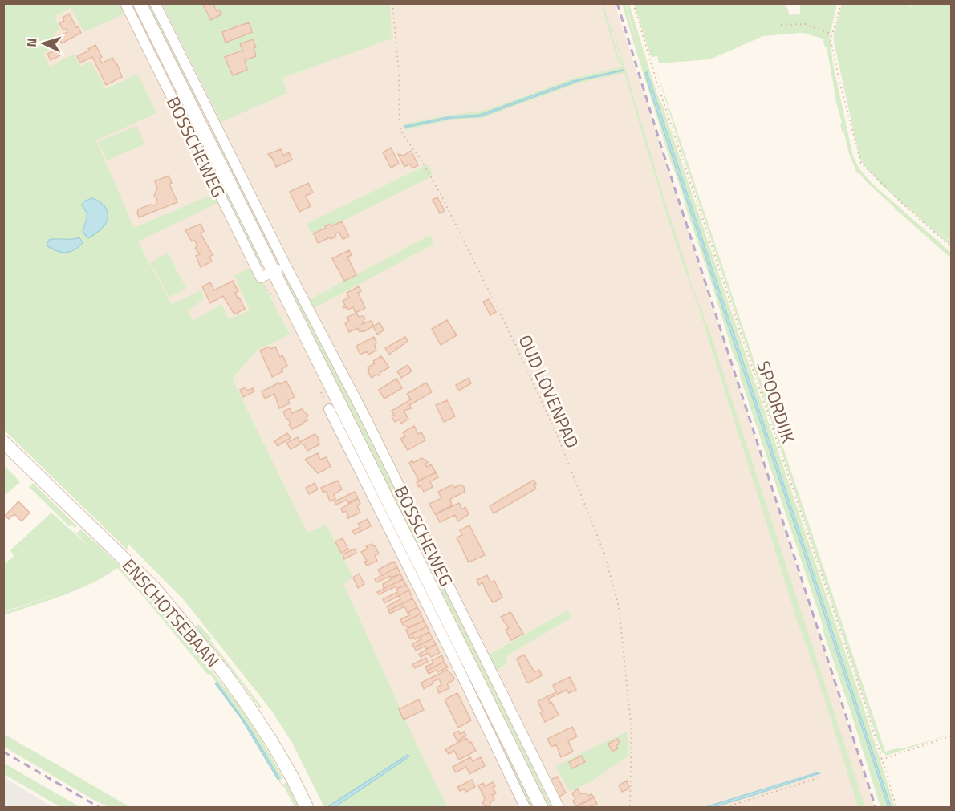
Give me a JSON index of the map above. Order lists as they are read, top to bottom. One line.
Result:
{"streets":{"main road":["BOSSCHEWEG","ENSCHOTSEBAAN"],"path":["OUD LOVENPAD","SPOORDIJK"]},"north":"left"}
